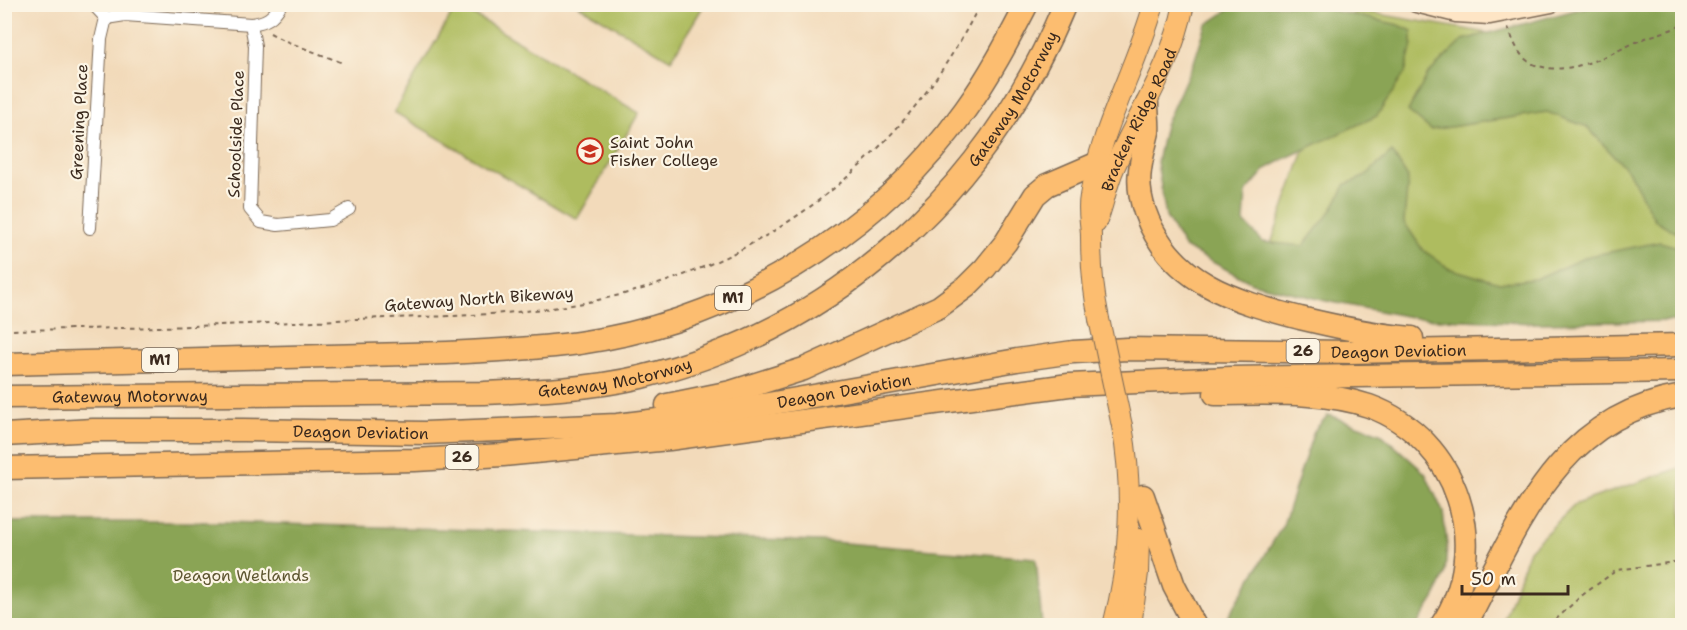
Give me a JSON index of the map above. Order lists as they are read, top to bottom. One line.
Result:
{"streets":{"highway":["Gateway Motorway","M1","26","Deagon Deviation"],"main road":["Bracken Ridge Road"],"street":["Greening Place","Schoolside Place"],"path":["Gateway North Bikeway"]},"parks":["Deagon Wetlands"],"places":{"school or university":["Saint John Fisher College"]},"scale_bar":"50 m"}
